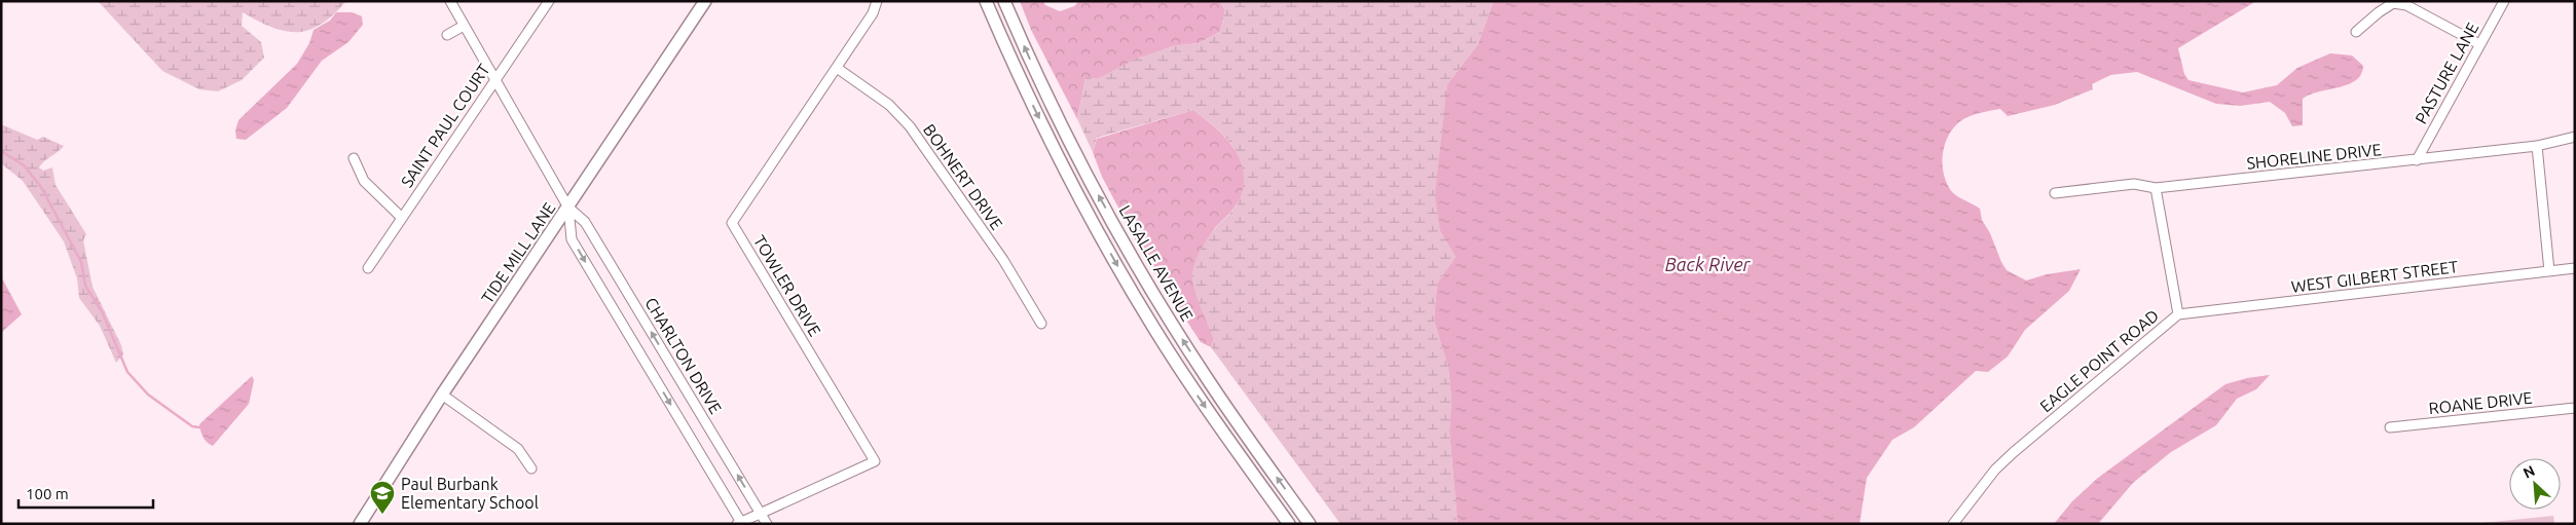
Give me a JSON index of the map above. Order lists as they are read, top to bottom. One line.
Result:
{"streets":{"main road":["TIDE MILL LANE","LASALLE AVENUE"],"street":["PASTURE LANE","SAINT PAUL COURT","SHORELINE DRIVE","BOHNERT DRIVE","WEST GILBERT STREET","TOWLER DRIVE","CHARLTON DRIVE","EAGLE POINT ROAD","ROANE DRIVE"]},"crossings":[["PASTURE LANE","SHORELINE DRIVE"],["SAINT PAUL COURT","CHARLTON DRIVE"],["SHORELINE DRIVE","EAGLE POINT ROAD"],["BOHNERT DRIVE","TOWLER DRIVE"],["TIDE MILL LANE","CHARLTON DRIVE"],["WEST GILBERT STREET","EAGLE POINT ROAD"],["TOWLER DRIVE","CHARLTON DRIVE"]],"water":["Back River"],"places":{"school or university":["Paul Burbank Elementary School"]},"scale_bar":"100 m","north":"top left"}
